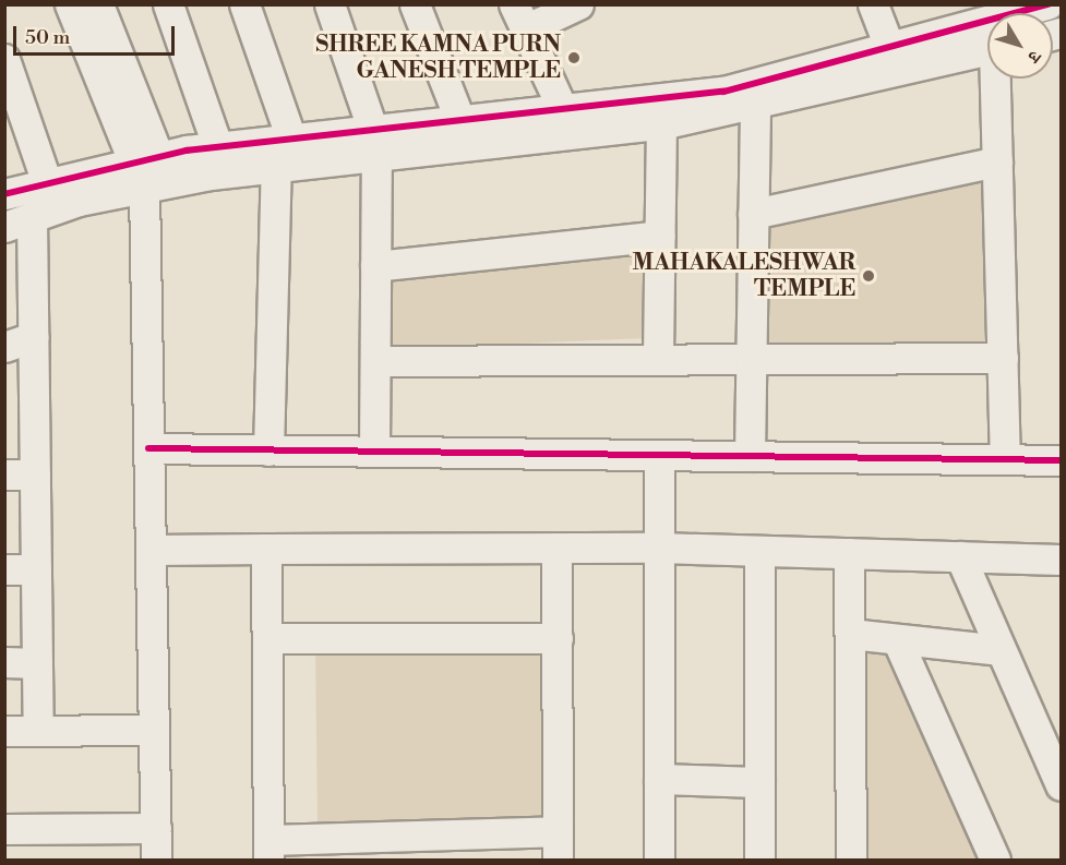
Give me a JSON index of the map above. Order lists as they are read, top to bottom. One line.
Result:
{"places":["SHREE KAMNA PURN GANESH TEMPLE","MAHAKALESHWAR TEMPLE"],"scale_bar":"50 m","north":"bottom right"}
